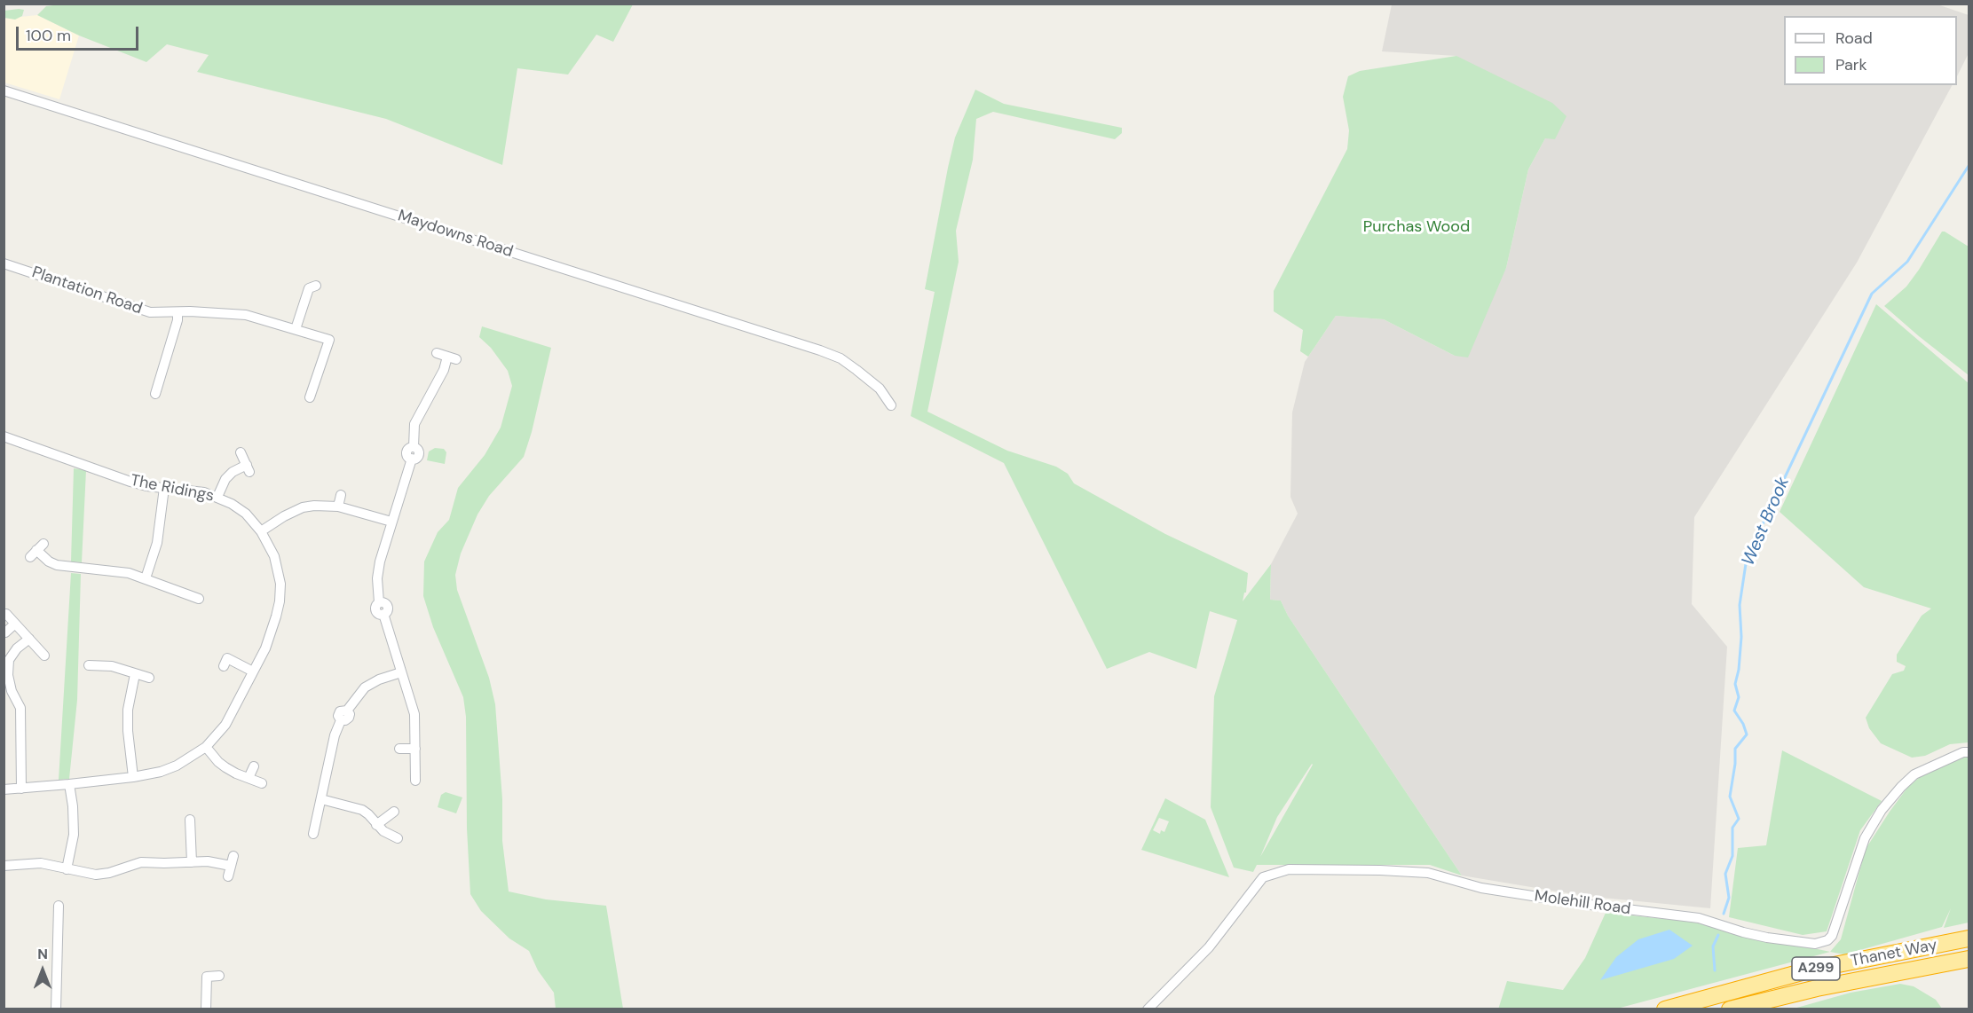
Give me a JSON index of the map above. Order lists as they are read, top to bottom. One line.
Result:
{"streets":{"highway":["Thanet Way","A299"],"street":["Maydowns Road","Plantation Road","The Ridings","Molehill Road"]},"water":["West Brook"],"parks":["Purchas Wood"],"legend":["Road","Park"],"scale_bar":"100 m","north":"top"}
